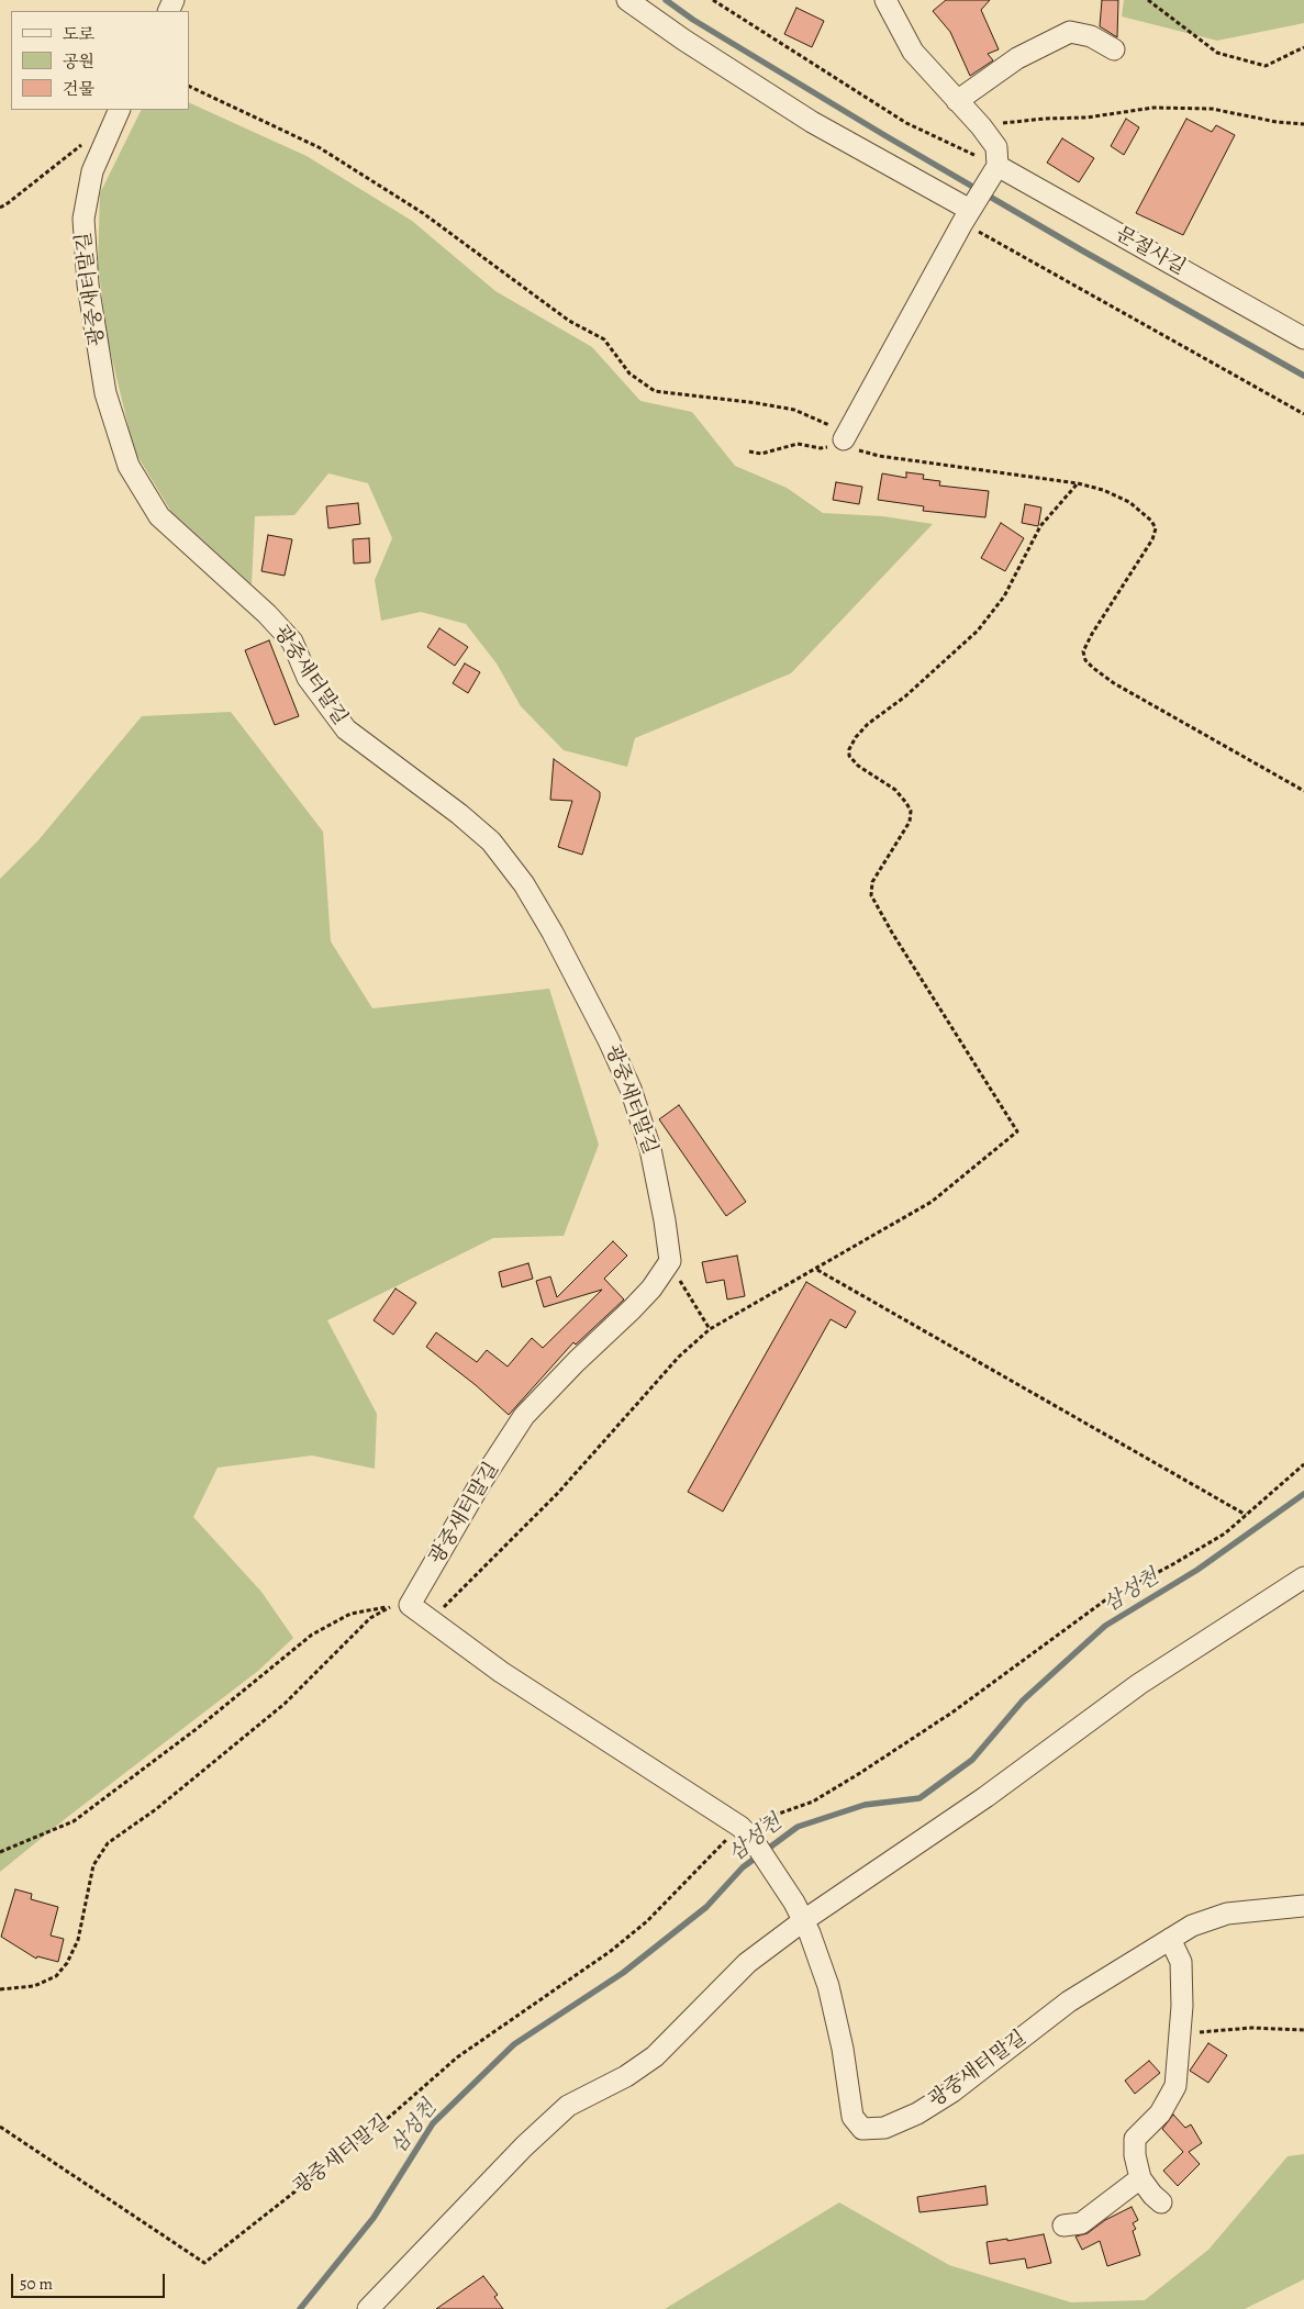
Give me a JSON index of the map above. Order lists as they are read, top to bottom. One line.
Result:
{"streets":{"street":["문절사길","광중새터말길"]},"water":["삼성천"],"legend":["도로","공원","건물"],"scale_bar":"50 m"}
